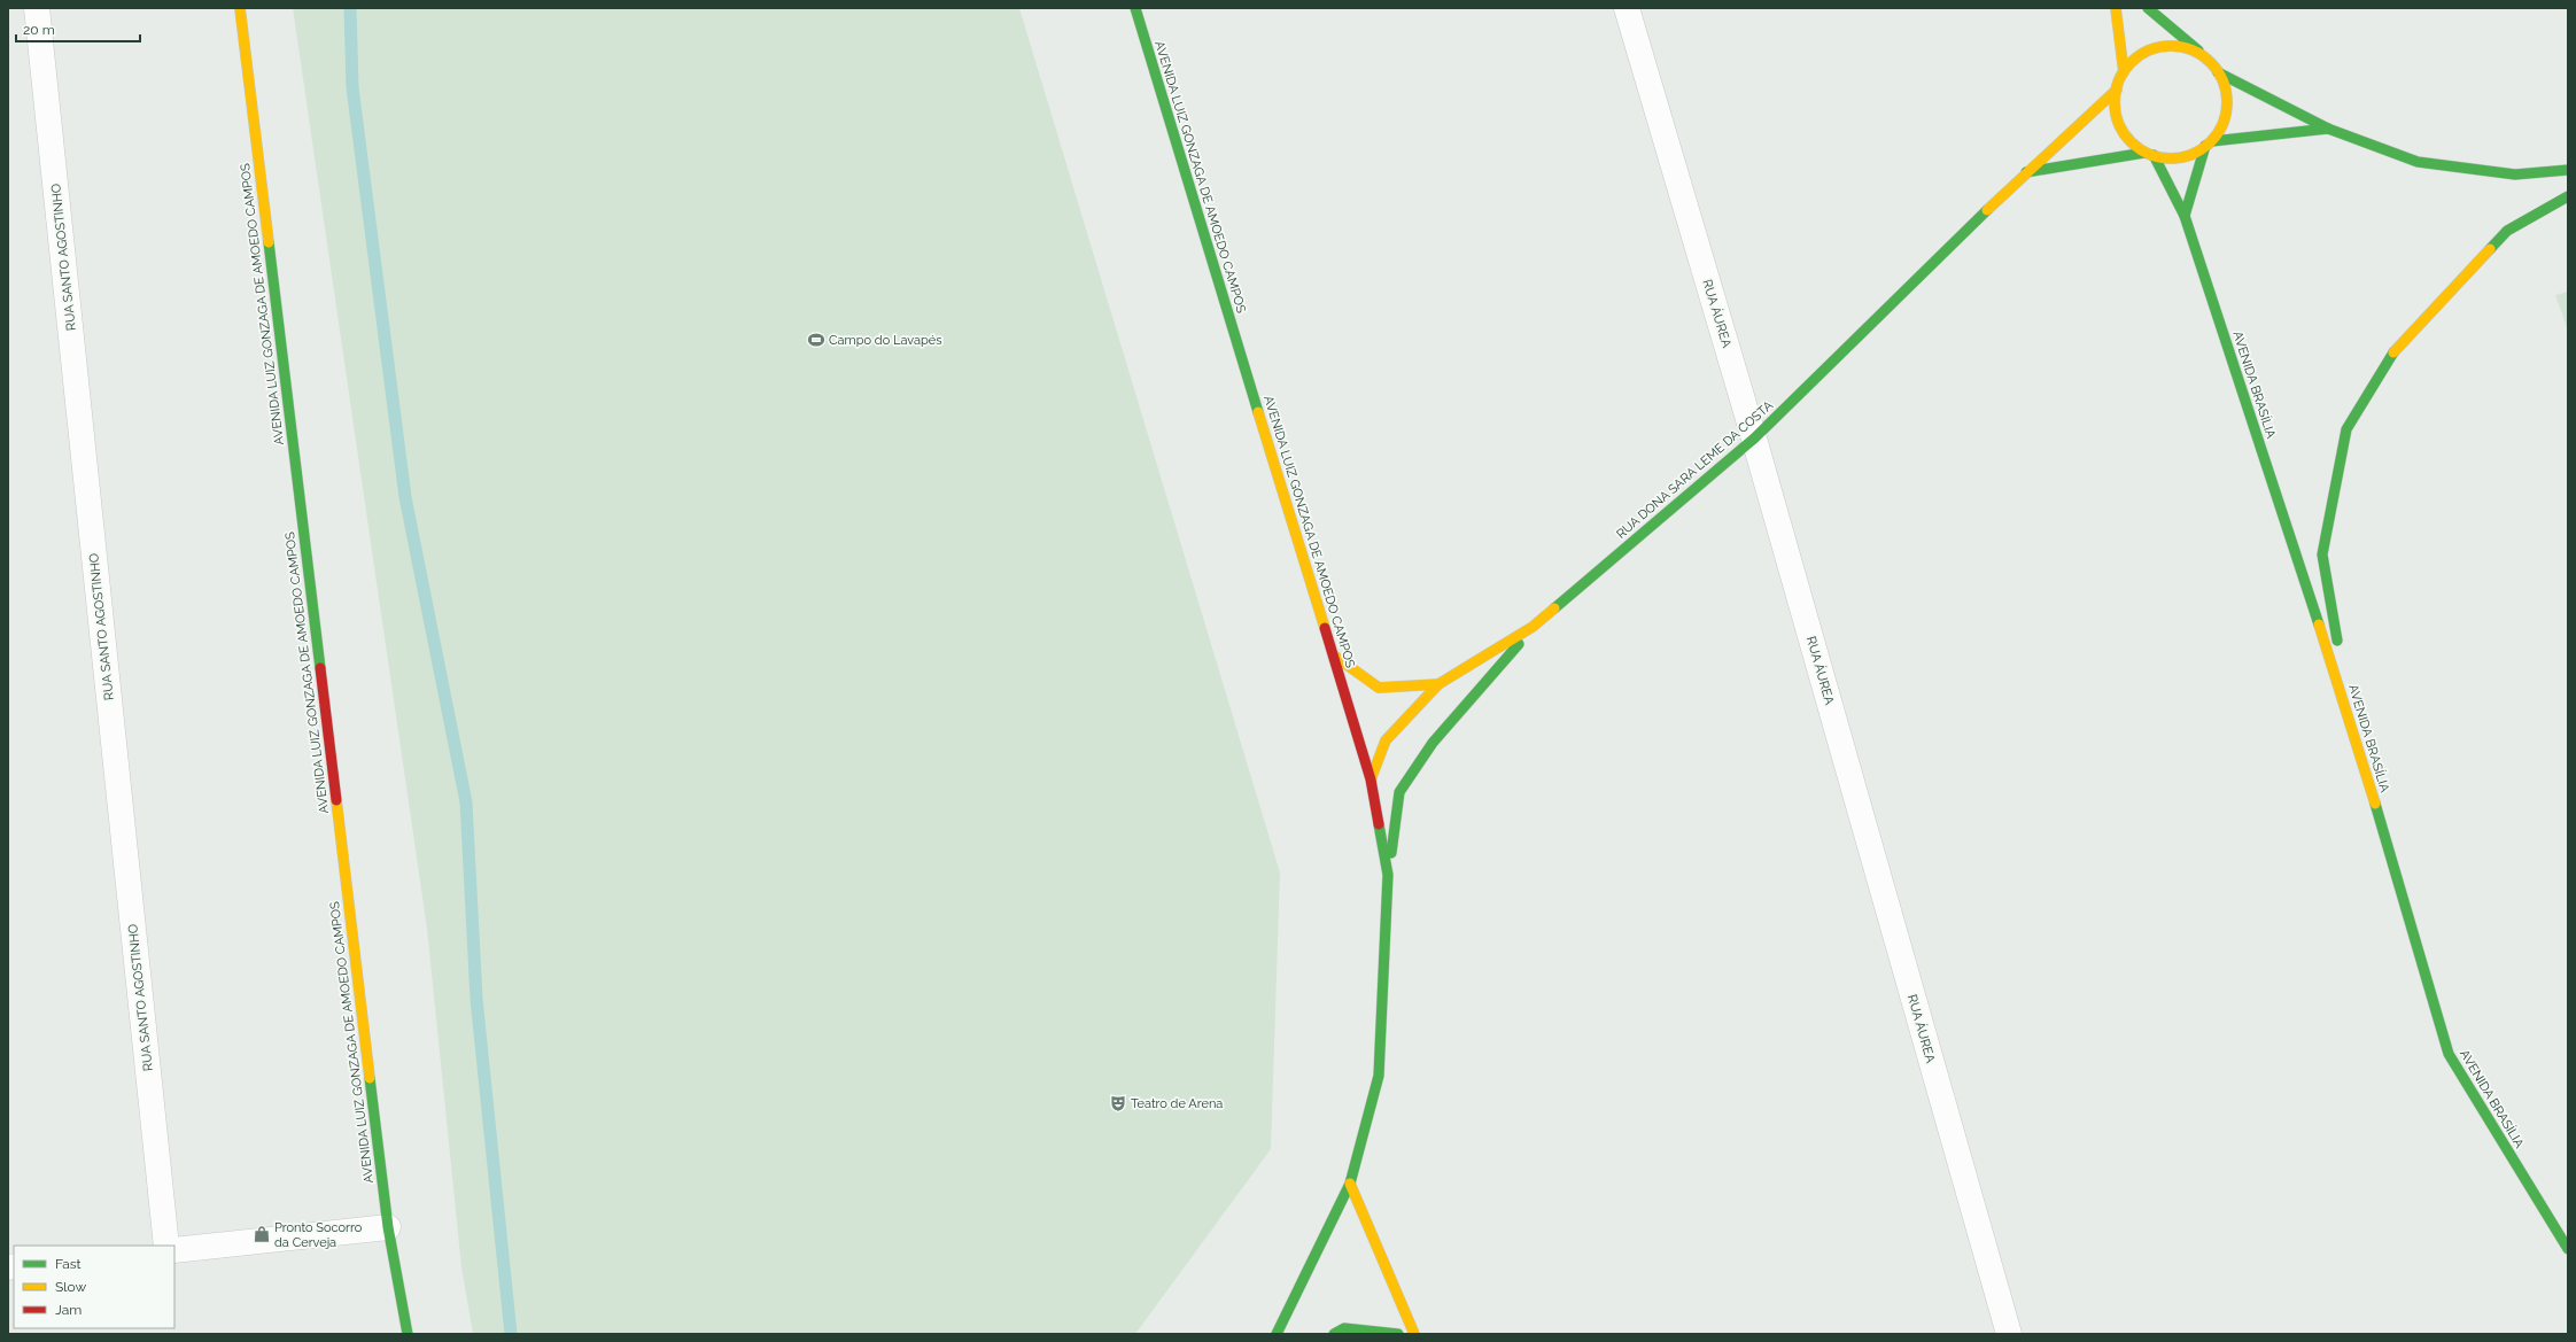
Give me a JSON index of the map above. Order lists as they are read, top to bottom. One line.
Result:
{"streets":{"street":["AVENIDA LUIZ GONZAGA DE AMOEDO CAMPOS","RUA SANTO AGOSTINHO","RUA ÁUREA","AVENIDA BRASÍLIA","RUA DONA SARA LEME DA COSTA"]},"crossings":[["RUA ÁUREA","RUA DONA SARA LEME DA COSTA"],["AVENIDA BRASÍLIA","RUA DONA SARA LEME DA COSTA"]],"places":{"sports":["Campo do Lavapés"],"theatre":["Teatro de Arena"],"shop":["Pronto Socorro da Cerveja"]},"legend":["Fast","Slow","Jam"],"scale_bar":"20 m"}
